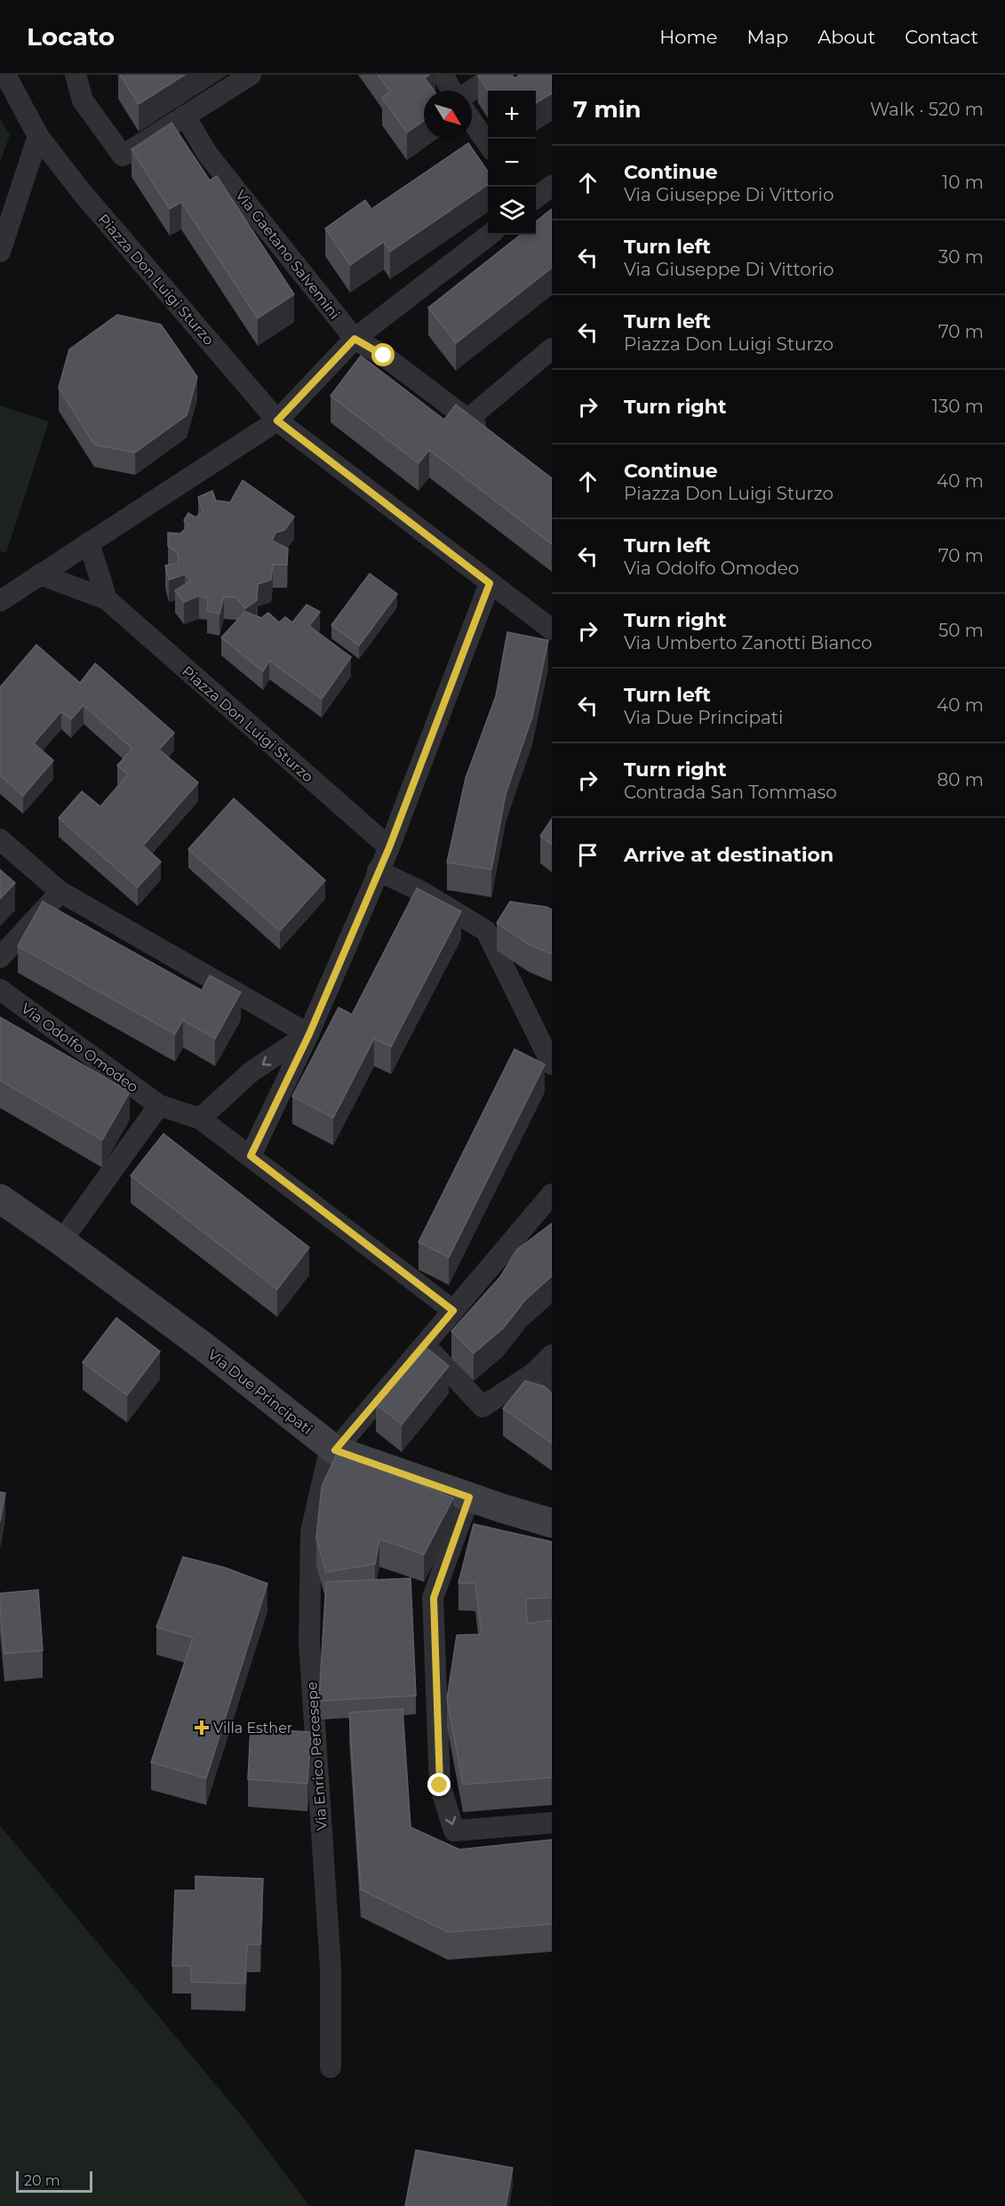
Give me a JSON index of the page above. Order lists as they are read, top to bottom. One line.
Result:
{"streets":{"street":["Via Gaetano Salvemini","Piazza Don Luigi Sturzo","Via Odolfo Omodeo","Via Due Principati","Via Enrico Percesepe"]},"crossings":[["Via Due Principati","Via Enrico Percesepe"]],"places":{"health":["Villa Esther"]},"scale_bar":"20 m","north":"bottom right","page":{"header":"Locato","nav":["Home","Map","About","Contact"],"heading":["7 min","Walk · 520 m"],"map_buttons":["+","−"],"list":[["Continue","Via Giuseppe Di Vittorio","10 m"],["Turn left","Via Giuseppe Di Vittorio","30 m"],["Turn left","Piazza Don Luigi Sturzo","70 m"],["Turn right","130 m"],["Continue","Piazza Don Luigi Sturzo","40 m"],["Turn left","Via Odolfo Omodeo","70 m"],["Turn right","Via Umberto Zanotti Bianco","50 m"],["Turn left","Via Due Principati","40 m"],["Turn right","Contrada San Tommaso","80 m"],"Arrive at destination"],"scale":"20 m"}}
